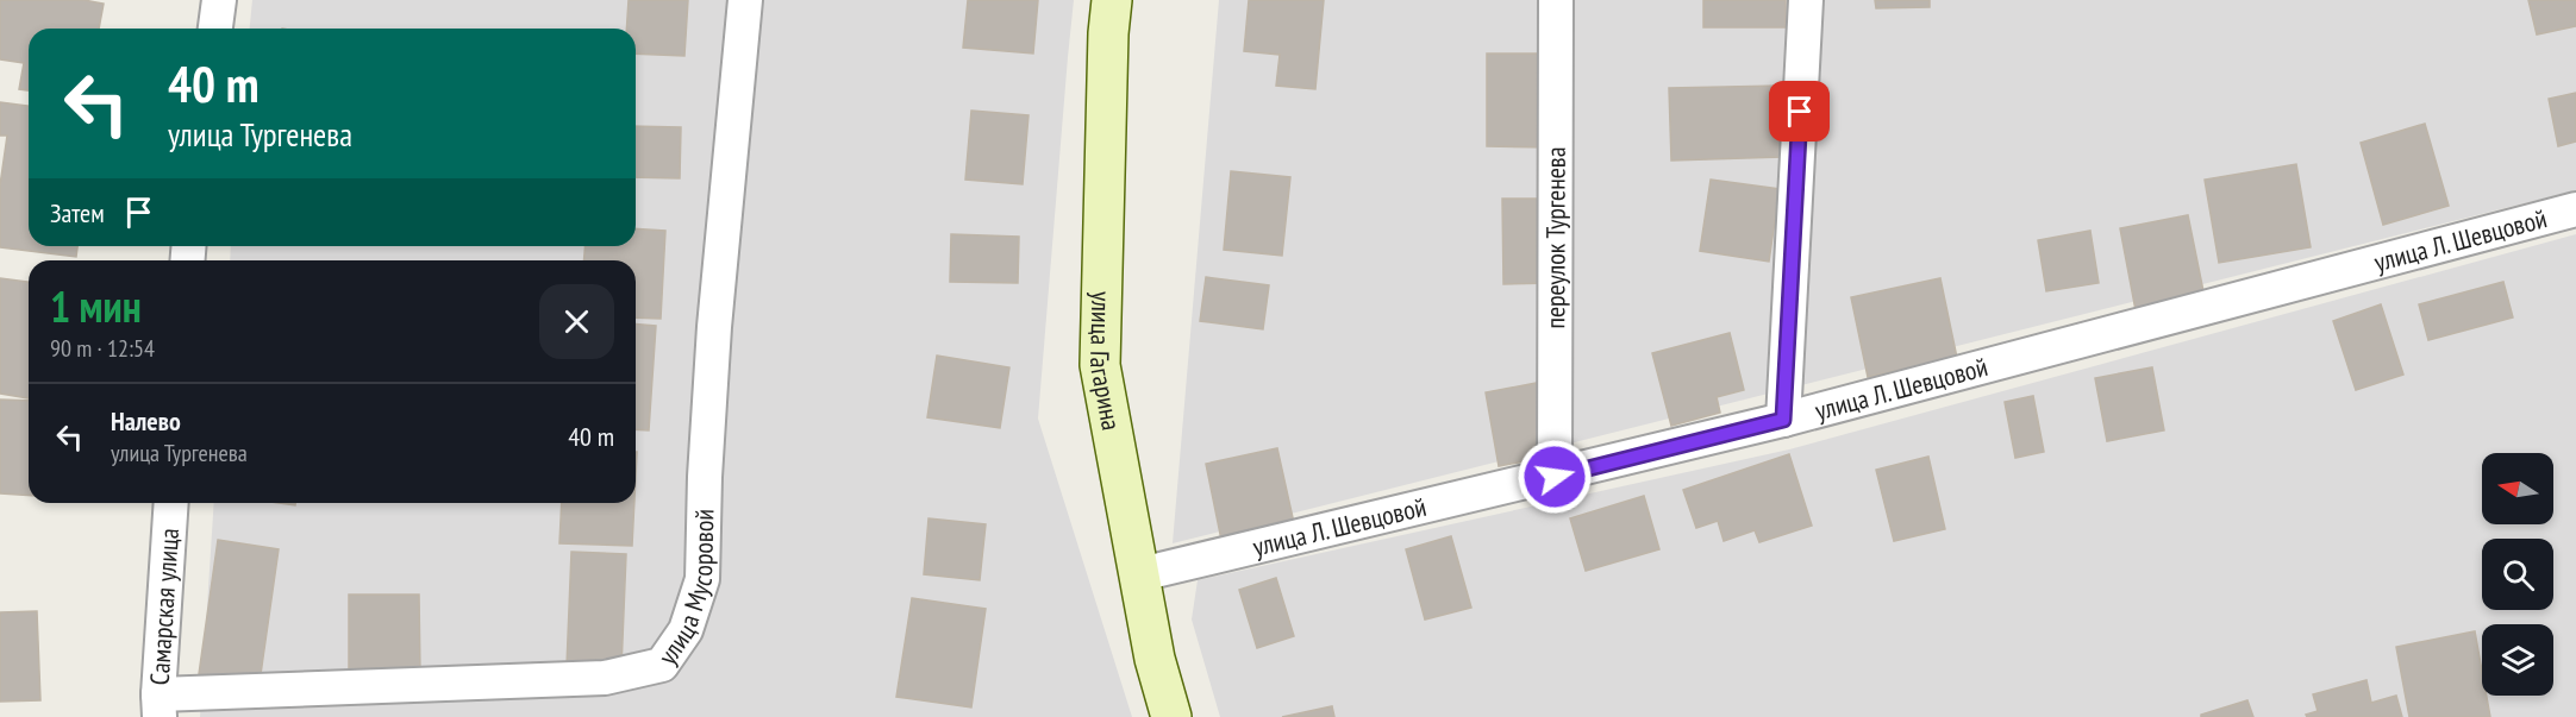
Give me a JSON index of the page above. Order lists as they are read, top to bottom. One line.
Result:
{"streets":{"main road":["улица Гагарина"],"street":["переулок Тургенева","улица Л. Шевцовой","улица Мусоровой","Самарская улица"]},"crossings":[["переулок Тургенева","улица Л. Шевцовой"],["улица Л. Шевцовой","улица Гагарина"],["улица Мусоровой","Самарская улица"]],"north":"left","page":{"turn":["40 m","улица Тургенева"],"then":"Затем","heading":["1 мин","90 m · 12:54"],"list":[{"name":"Налево","note":"улица Тургенева","value":"40 m"}]}}
